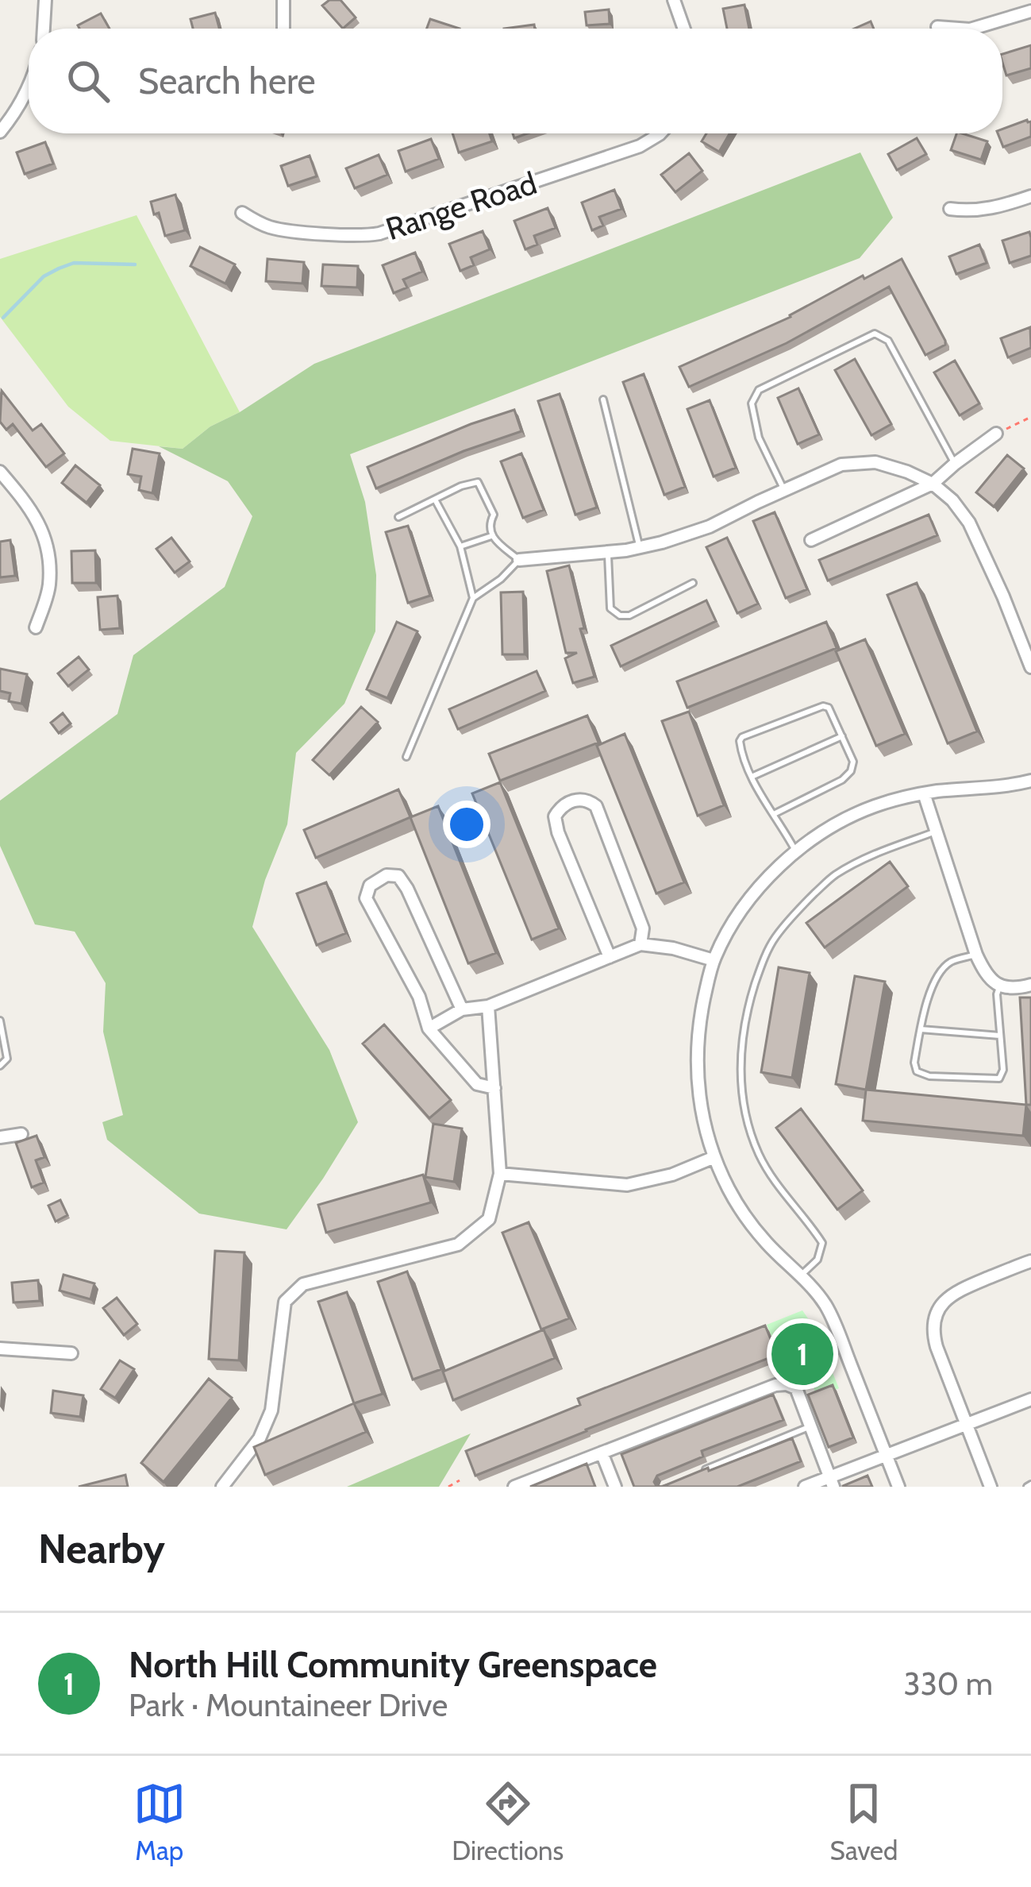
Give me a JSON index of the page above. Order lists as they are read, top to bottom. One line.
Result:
{"streets":{"street":["Range Road"]},"page":{"search":"Search here","pins":"1","heading":"Nearby","list":[{"mark":"1","name":"North Hill Community Greenspace","note":"Park · Mountaineer Drive","value":"330 m"}],"nav":["Map","Directions","Saved"]}}
